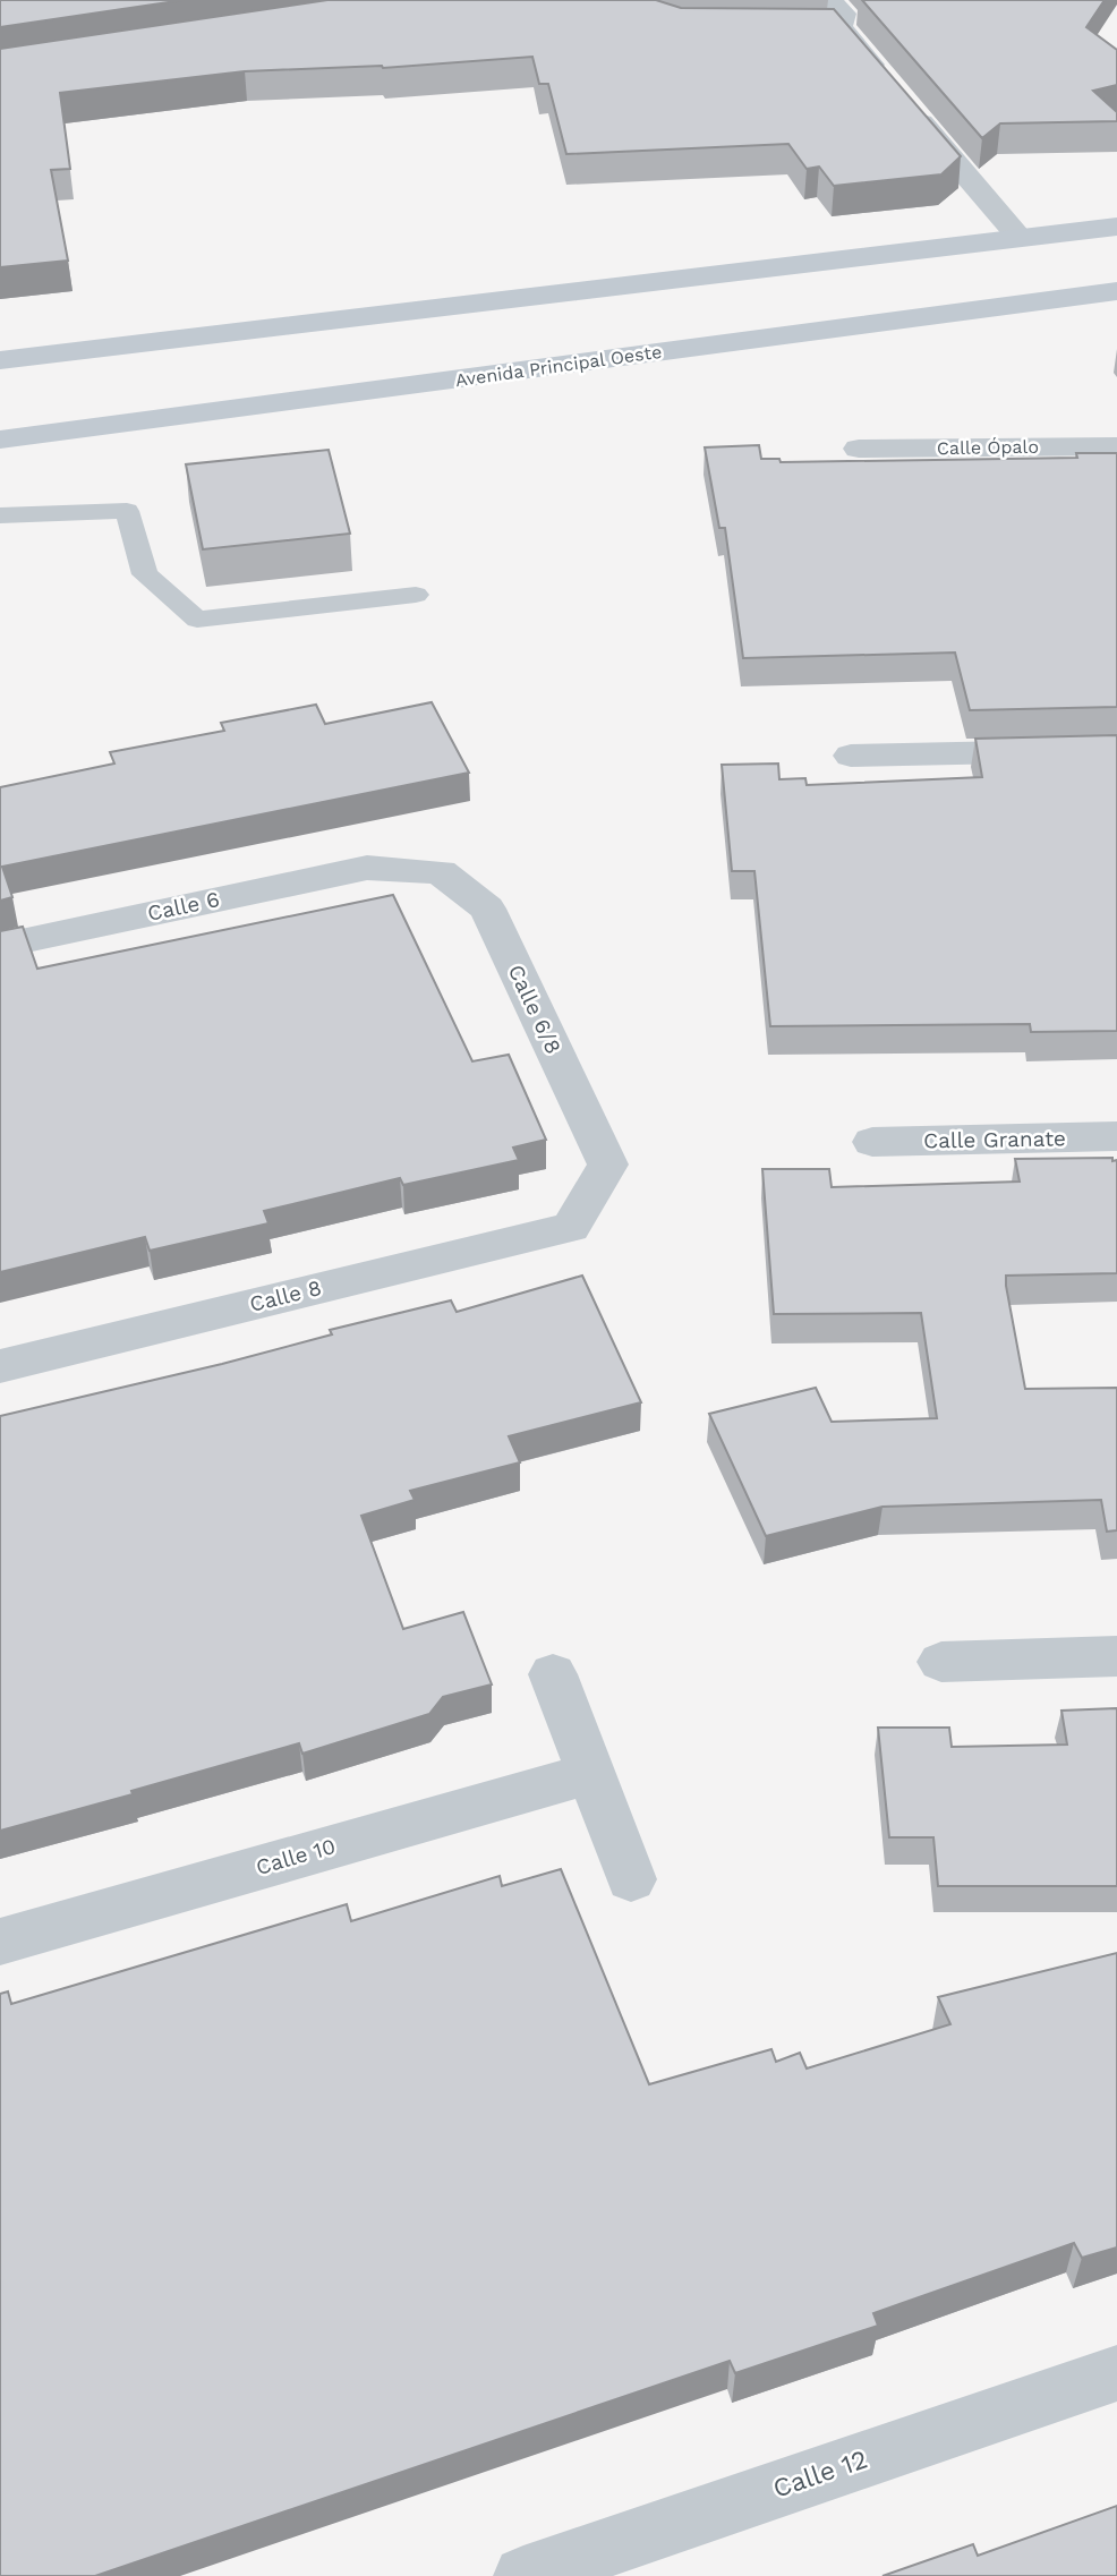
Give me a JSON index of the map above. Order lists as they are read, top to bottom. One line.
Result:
{"streets":{"main road":["Avenida Principal Oeste"],"street":["Calle Ópalo","Calle 6","Calle 6/8","Calle Granate","Calle 8","Calle 10","Calle 12"]},"crossings":[["Calle 6","Calle 6/8"],["Calle 6/8","Calle 8"]]}
